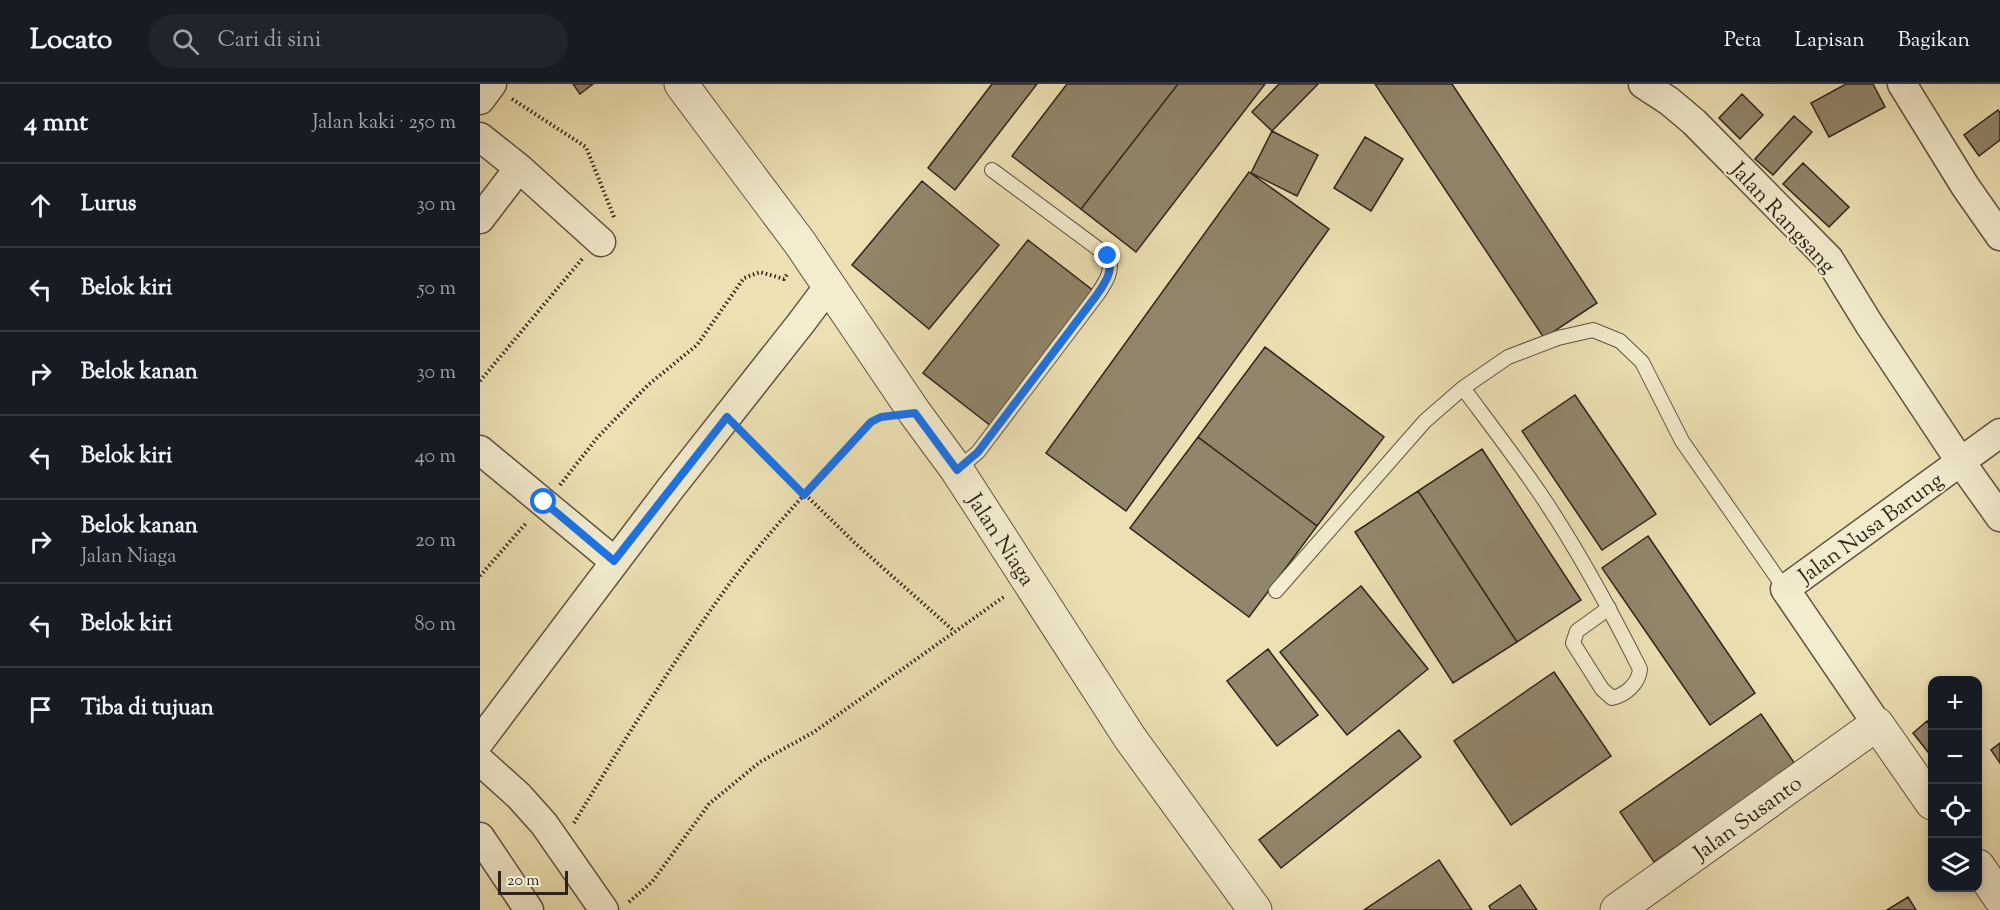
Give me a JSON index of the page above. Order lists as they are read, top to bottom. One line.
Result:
{"streets":{"street":["Jalan Rangsang","Jalan Nusa Barung","Jalan Niaga","Jalan Susanto"]},"crossings":[["Jalan Rangsang","Jalan Nusa Barung"],["Jalan Nusa Barung","Jalan Susanto"]],"scale_bar":"20 m","page":{"header":"Locato","search":"Cari di sini","nav":["Peta","Lapisan","Bagikan"],"heading":["4 mnt","Jalan kaki · 250 m"],"list":[["Lurus","30 m"],["Belok kiri","50 m"],["Belok kanan","30 m"],["Belok kiri","40 m"],["Belok kanan","Jalan Niaga","20 m"],["Belok kiri","80 m"],"Tiba di tujuan"],"map_buttons":["+","−"],"scale":"20 m"}}
